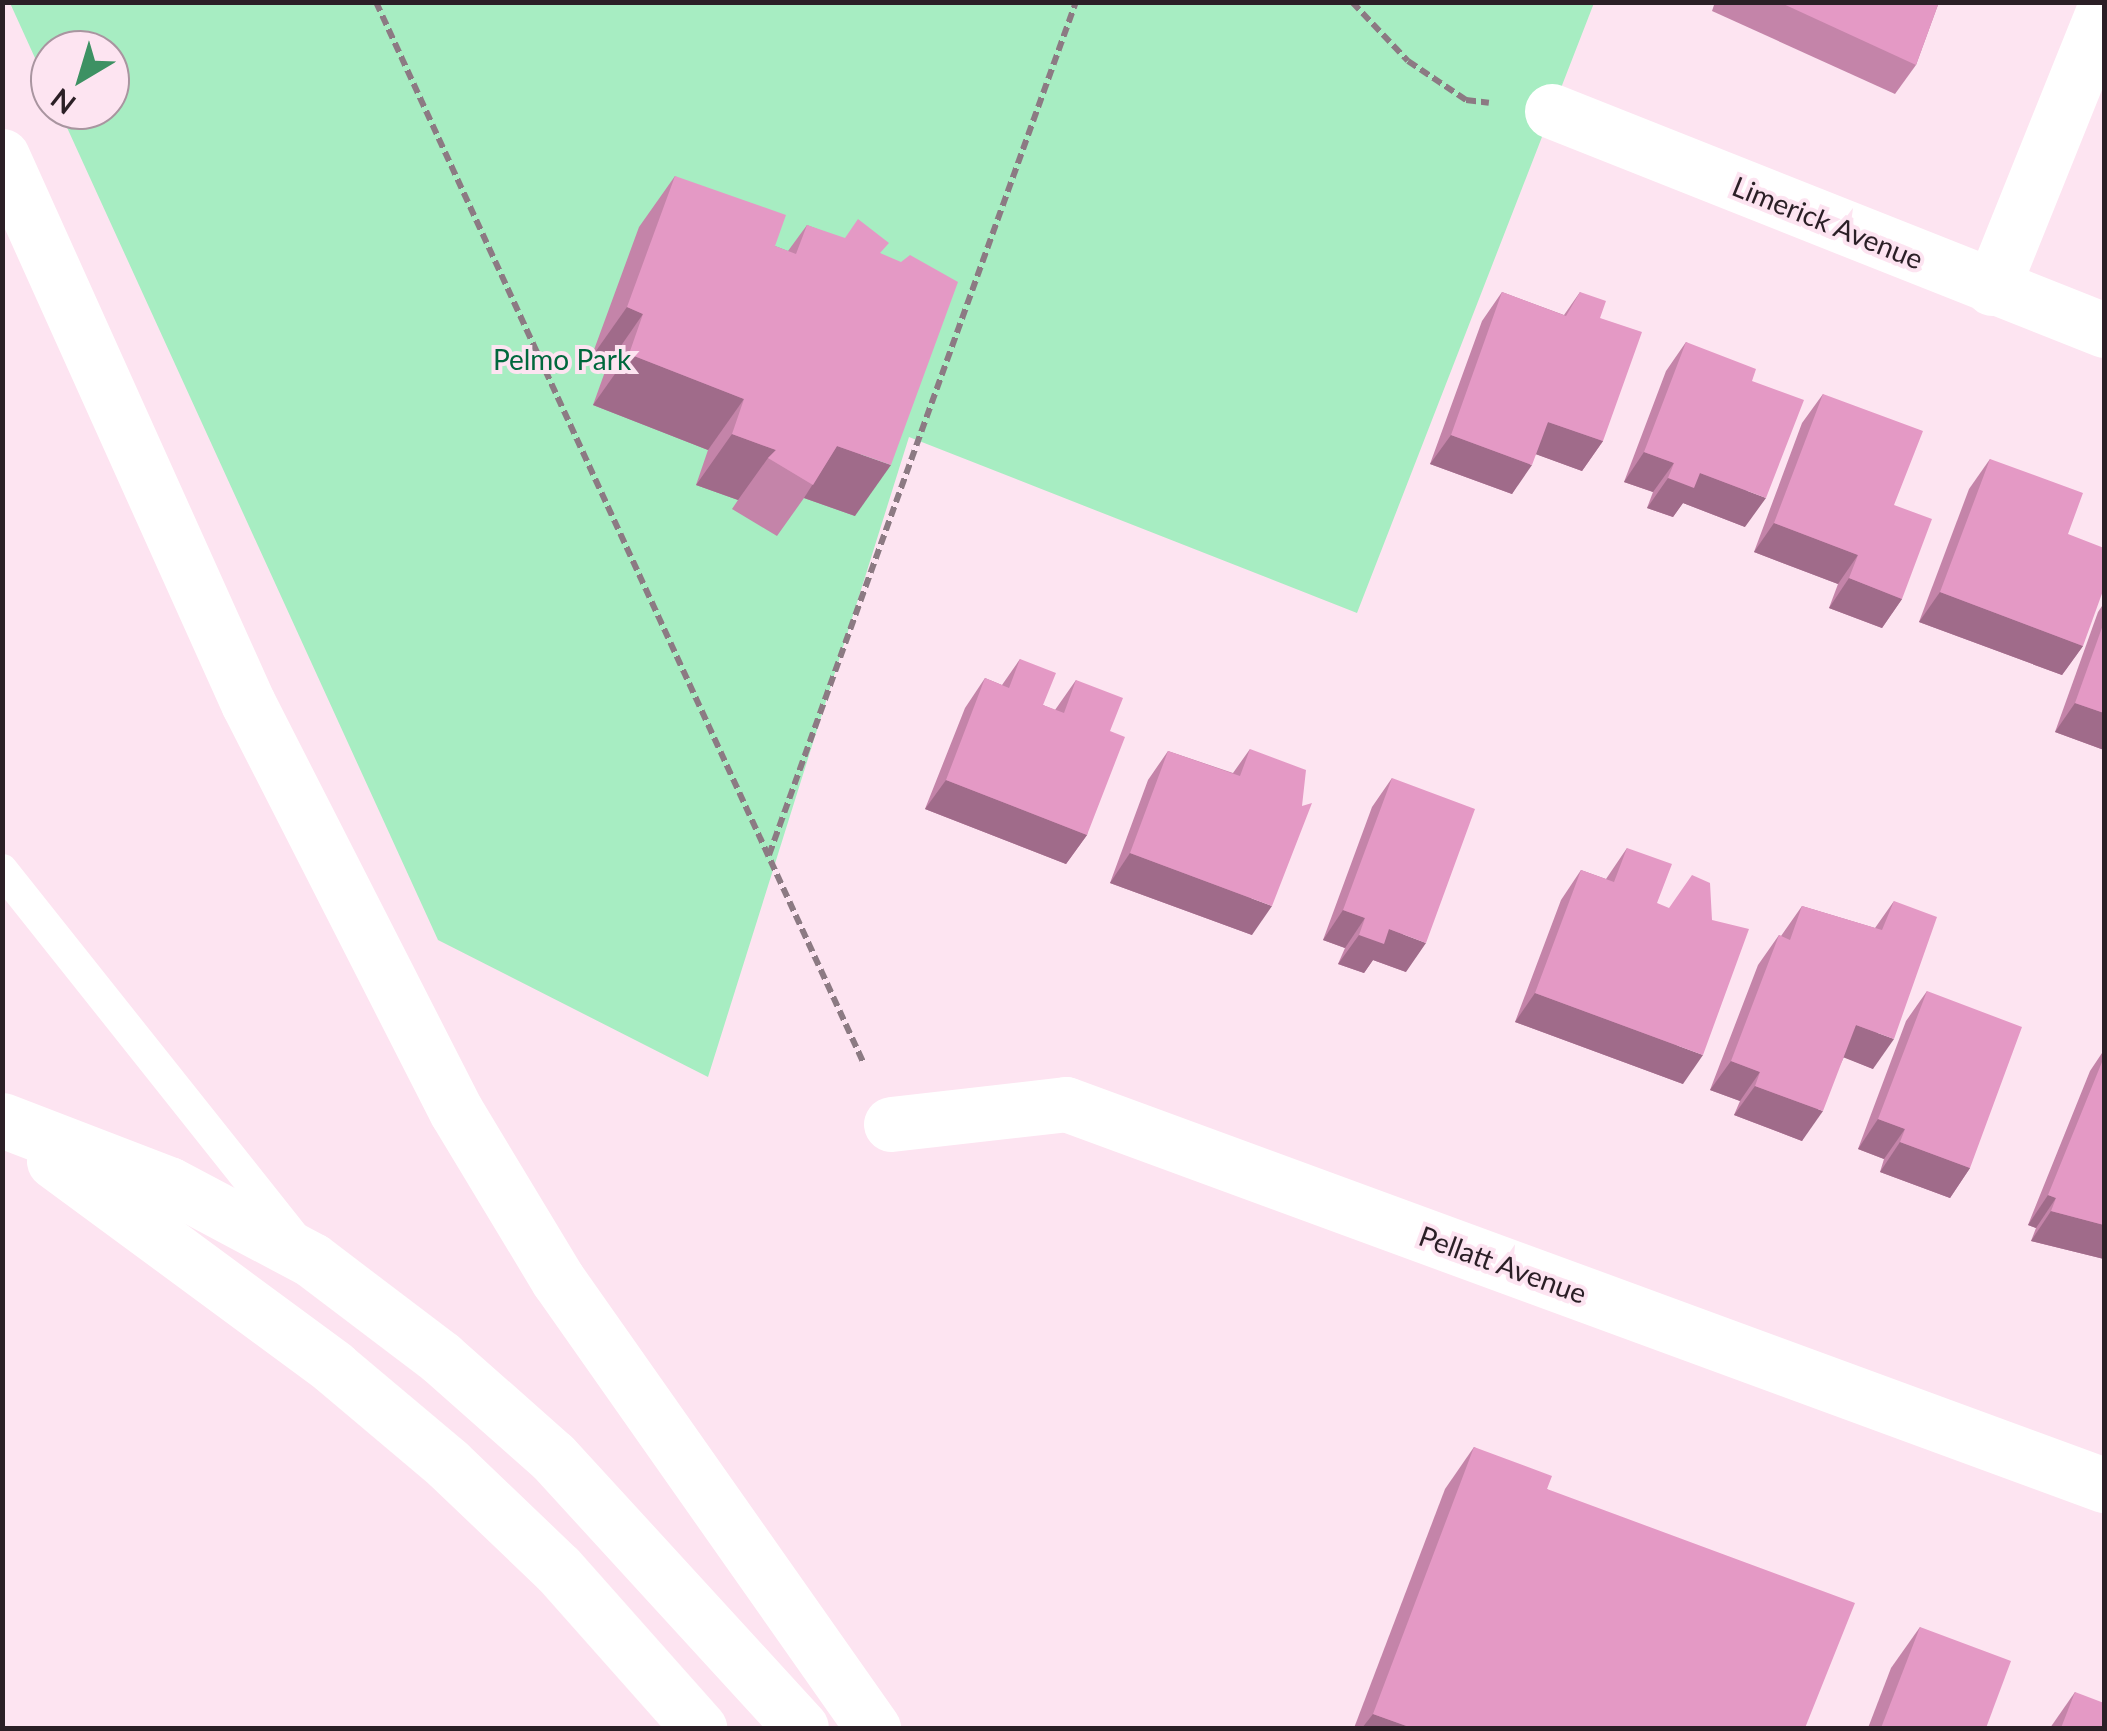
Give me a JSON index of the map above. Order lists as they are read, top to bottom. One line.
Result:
{"streets":{"main road":["Limerick Avenue","Pellatt Avenue"]},"parks":["Pelmo Park"],"north":"bottom left"}
